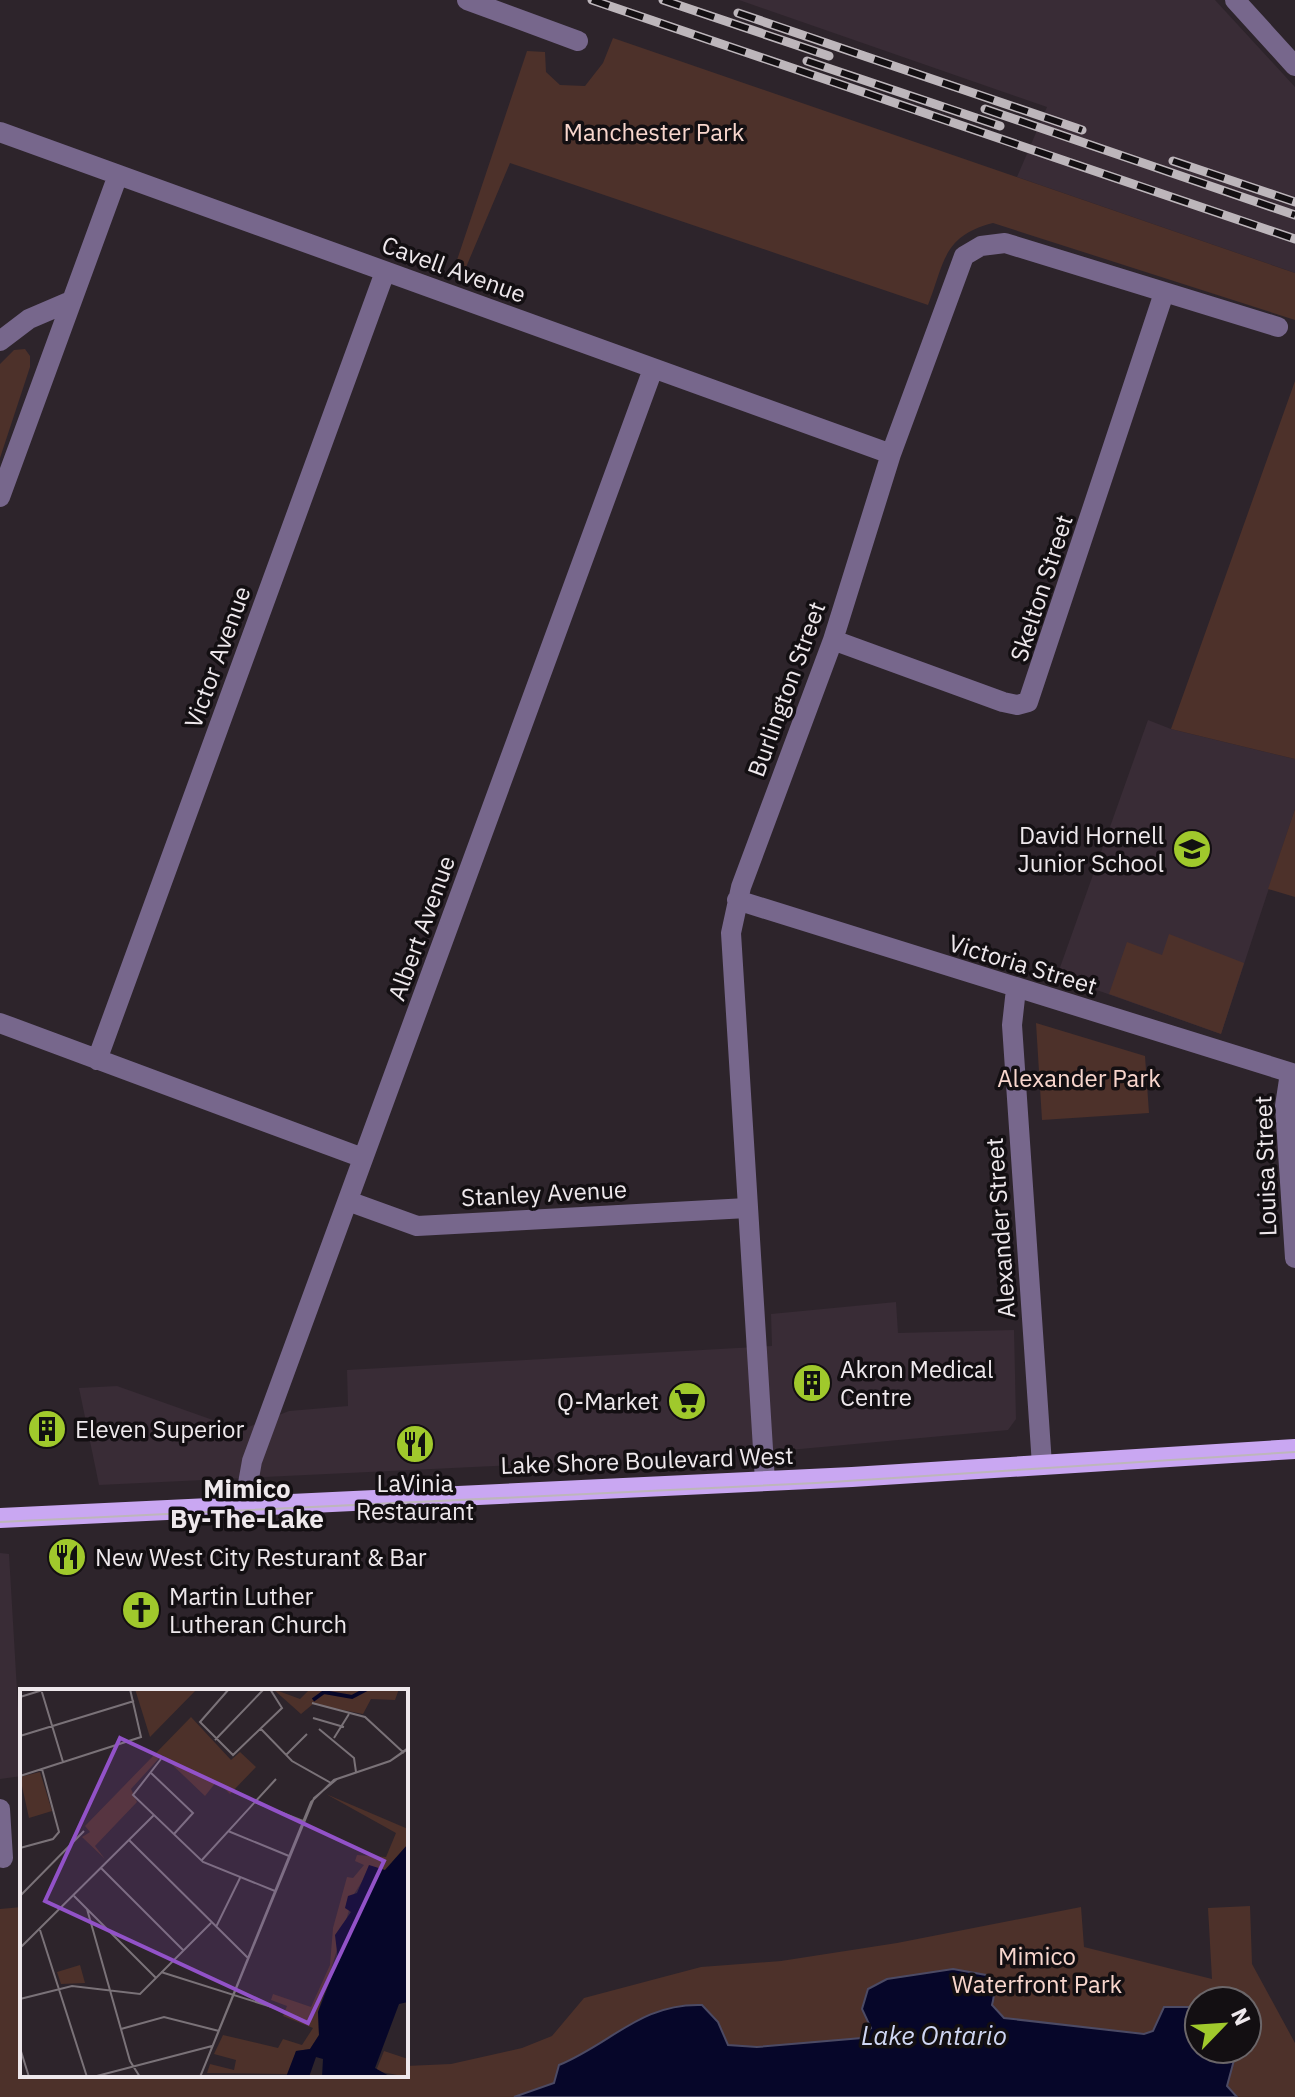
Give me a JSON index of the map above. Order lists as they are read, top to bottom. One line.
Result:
{"streets":{"main road":["Lake Shore Boulevard West"],"street":["Cavell Avenue","Skelton Street","Victor Avenue","Burlington Street","Albert Avenue","Victoria Street","Louisa Street","Stanley Avenue","Alexander Street"]},"crossings":[["Cavell Avenue","Victor Avenue"],["Cavell Avenue","Burlington Street"],["Cavell Avenue","Albert Avenue"],["Skelton Street","Burlington Street"],["Burlington Street","Victoria Street"],["Burlington Street","Stanley Avenue"],["Burlington Street","Lake Shore Boulevard West"],["Albert Avenue","Stanley Avenue"],["Albert Avenue","Lake Shore Boulevard West"],["Victoria Street","Louisa Street"],["Victoria Street","Alexander Street"],["Alexander Street","Lake Shore Boulevard West"]],"districts":["Mimico By-The-Lake"],"water":["Lake Ontario"],"parks":["Manchester Park","Alexander Park","Mimico Waterfront Park"],"places":{"school or university":["David Hornell Junior School"],"building":["Akron Medical Centre","Eleven Superior"],"supermarket":["Q-Market"],"restaurant":["LaVinia Restaurant","New West City Resturant & Bar"],"church":["Martin Luther Lutheran Church"]},"north":"top right"}
